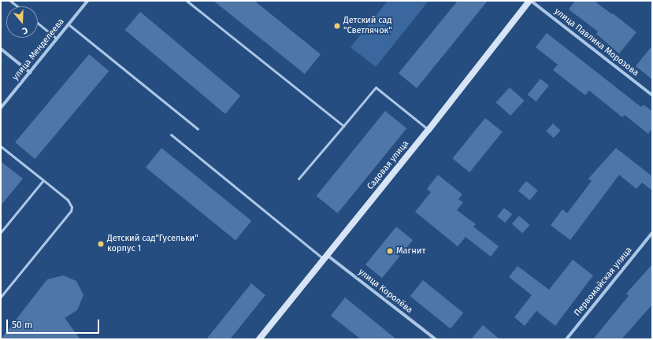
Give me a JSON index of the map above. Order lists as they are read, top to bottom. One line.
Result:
{"streets":{"street":["улица Павлика Морозова","улица Менделеева","Садовая улица","Первомайская улица","улица Королёва"]},"crossings":[["улица Павлика Морозова","Садовая улица"],["Садовая улица","улица Королёва"]],"places":["Детский сад \"Светлячок\"","Детский сад\"Гусельки\" корпус 1","Магнит"],"scale_bar":"50 m","north":"bottom"}
